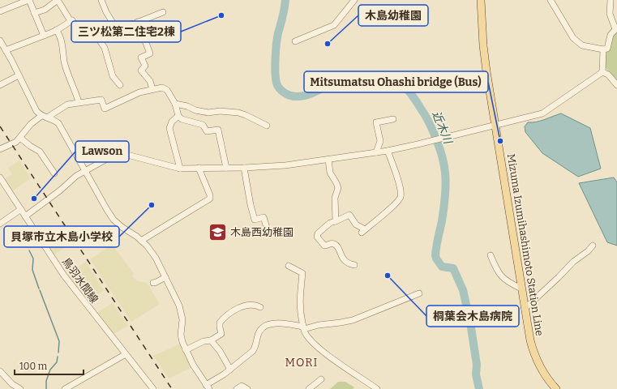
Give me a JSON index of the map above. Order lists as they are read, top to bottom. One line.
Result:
{"streets":{"main road":["Mizuma Izumihashimoto Station Line"],"street":["鳥羽水間線"]},"districts":["MORI"],"water":["近木川"],"places":{"other":["三ツ松第二住宅2棟","木島幼稚園","Mitsumatsu Ohashi bridge (Bus)","Lawson","貝塚市立木島小学校","桐葉会木島病院"],"school or university":["木島西幼稚園"]},"scale_bar":"100 m"}
